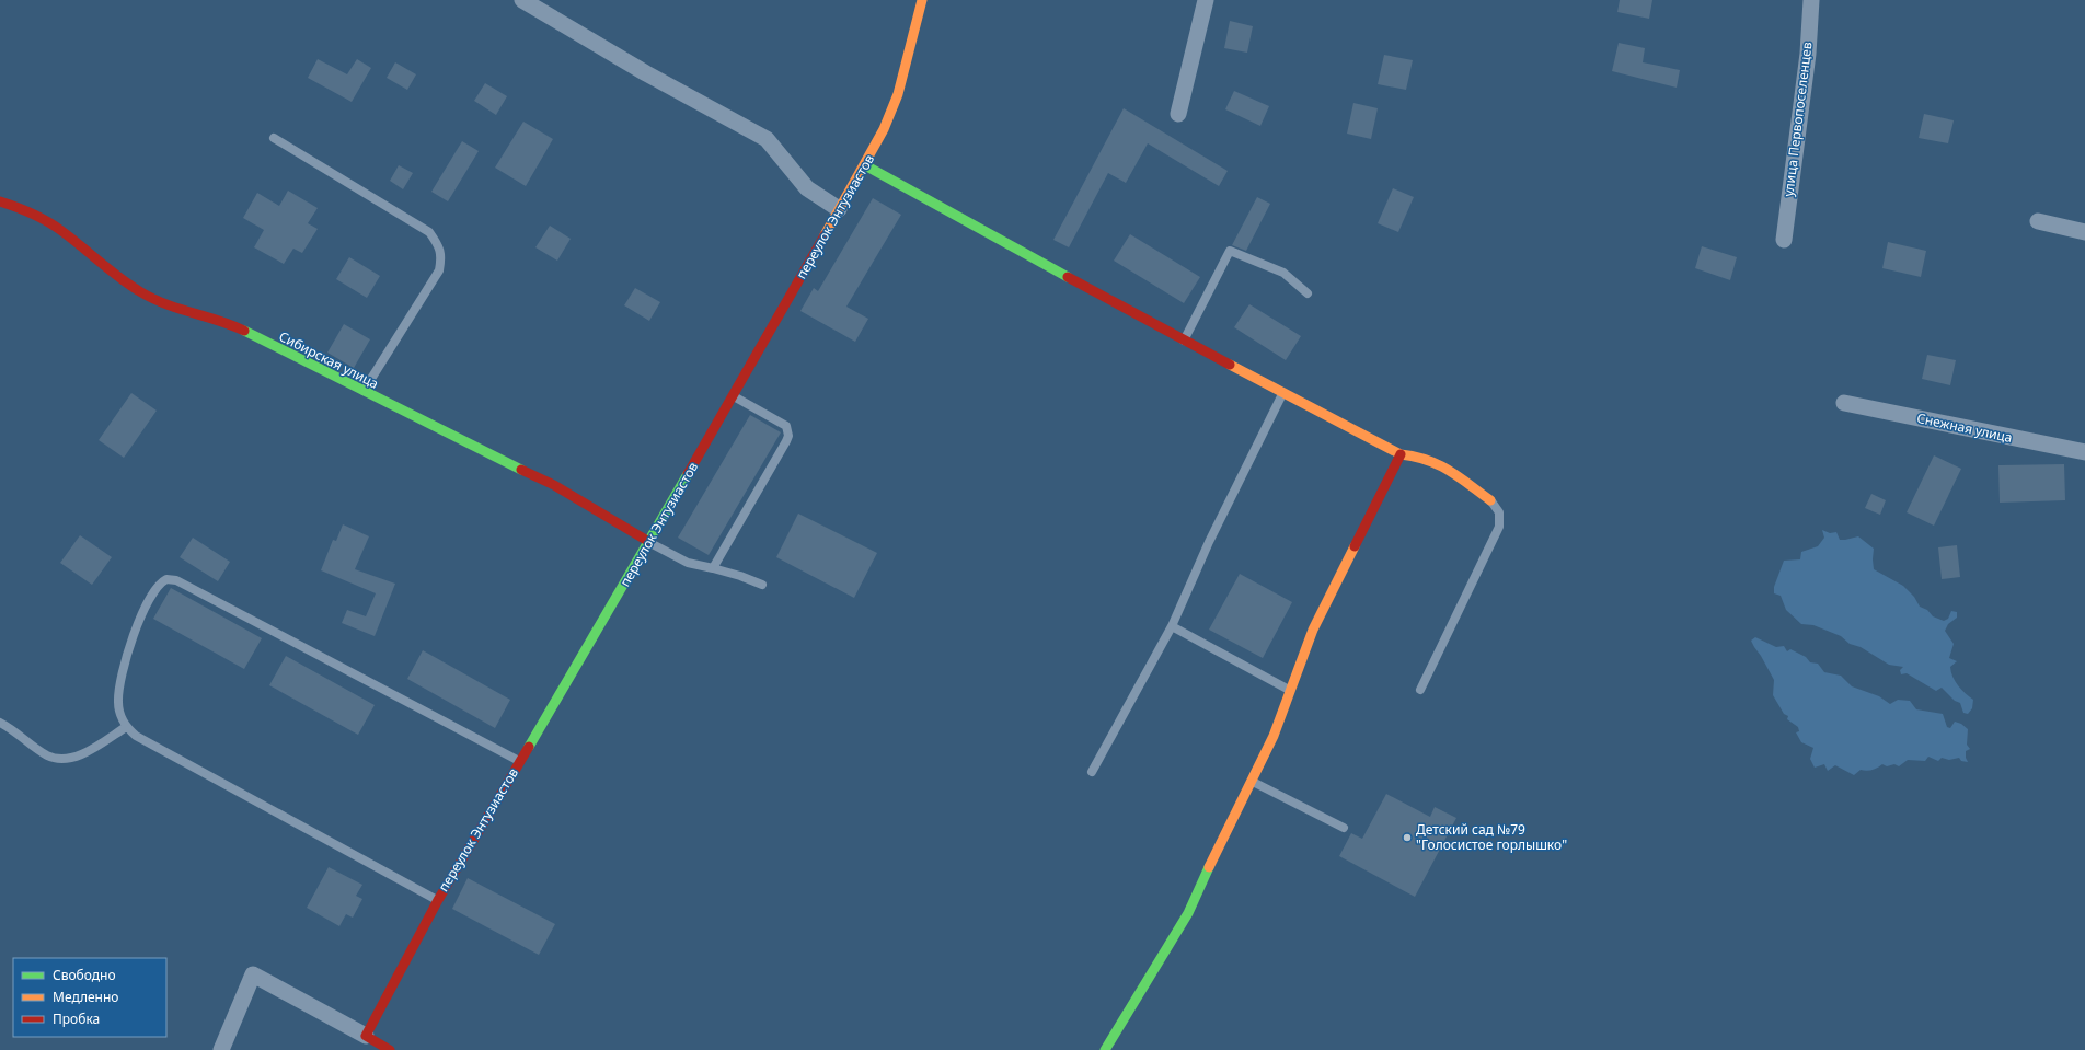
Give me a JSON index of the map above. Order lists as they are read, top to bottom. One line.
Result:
{"streets":{"street":["улица Первопоселенцев","переулок Энтузиастов","Сибирская улица","Снежная улица"]},"crossings":[["переулок Энтузиастов","Сибирская улица"]],"places":["Детский сад №79 \"Голосистое горлышко\""],"legend":["Свободно","Медленно","Пробка"]}
